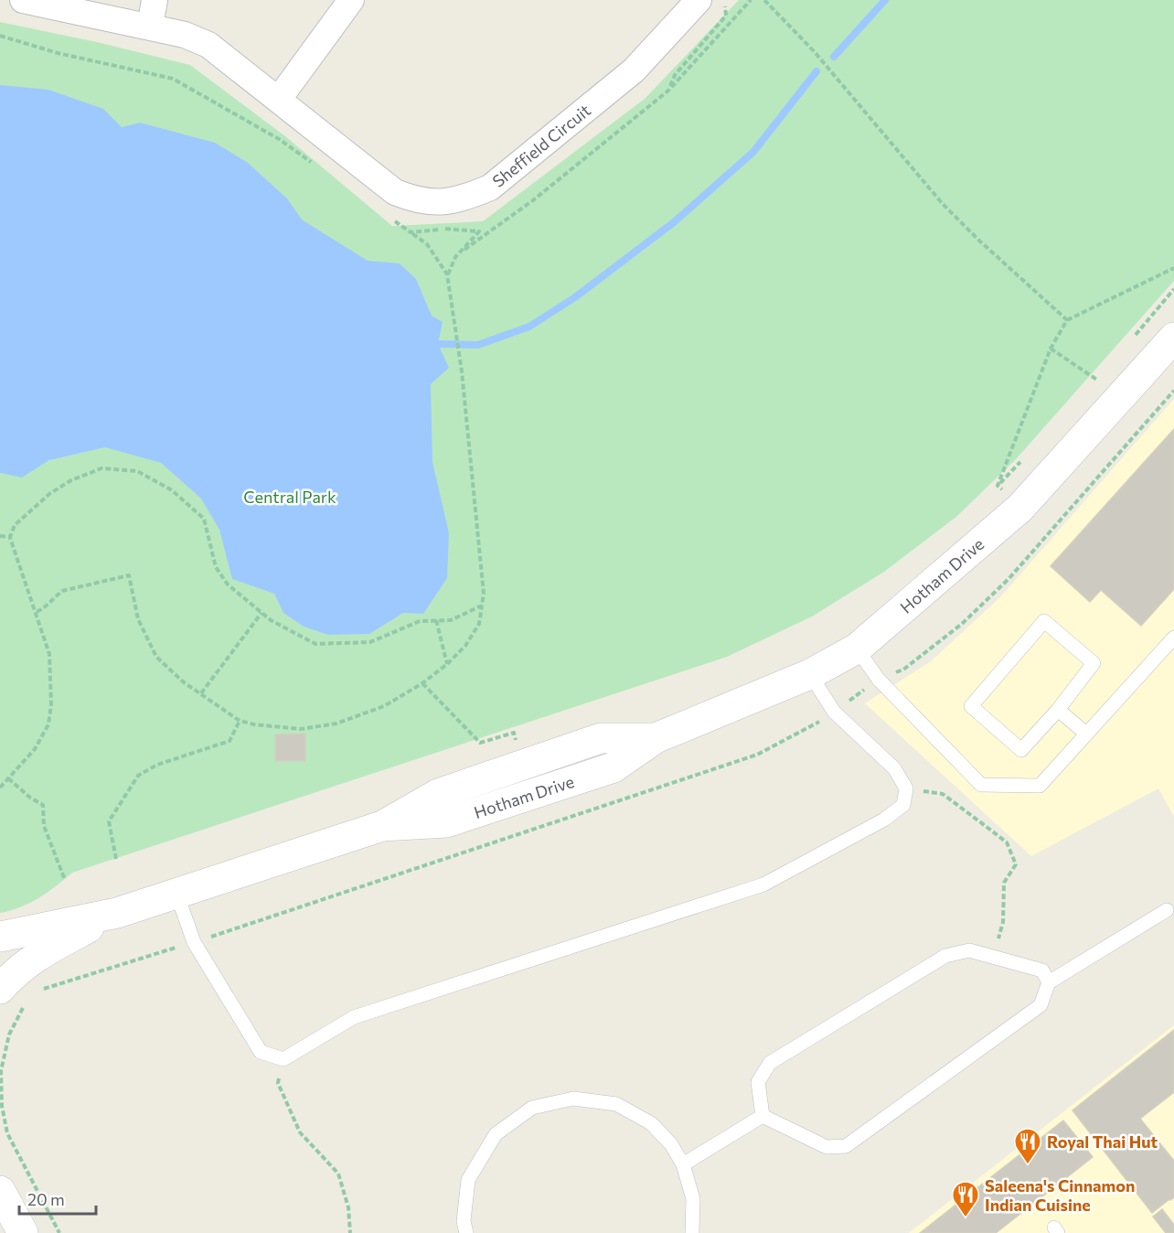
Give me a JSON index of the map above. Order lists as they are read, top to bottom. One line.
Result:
{"streets":{"street":["Sheffield Circuit","Hotham Drive"]},"parks":["Central Park"],"places":{"restaurant":["Royal Thai Hut","Saleena's Cinnamon Indian Cuisine"]},"scale_bar":"20 m"}
